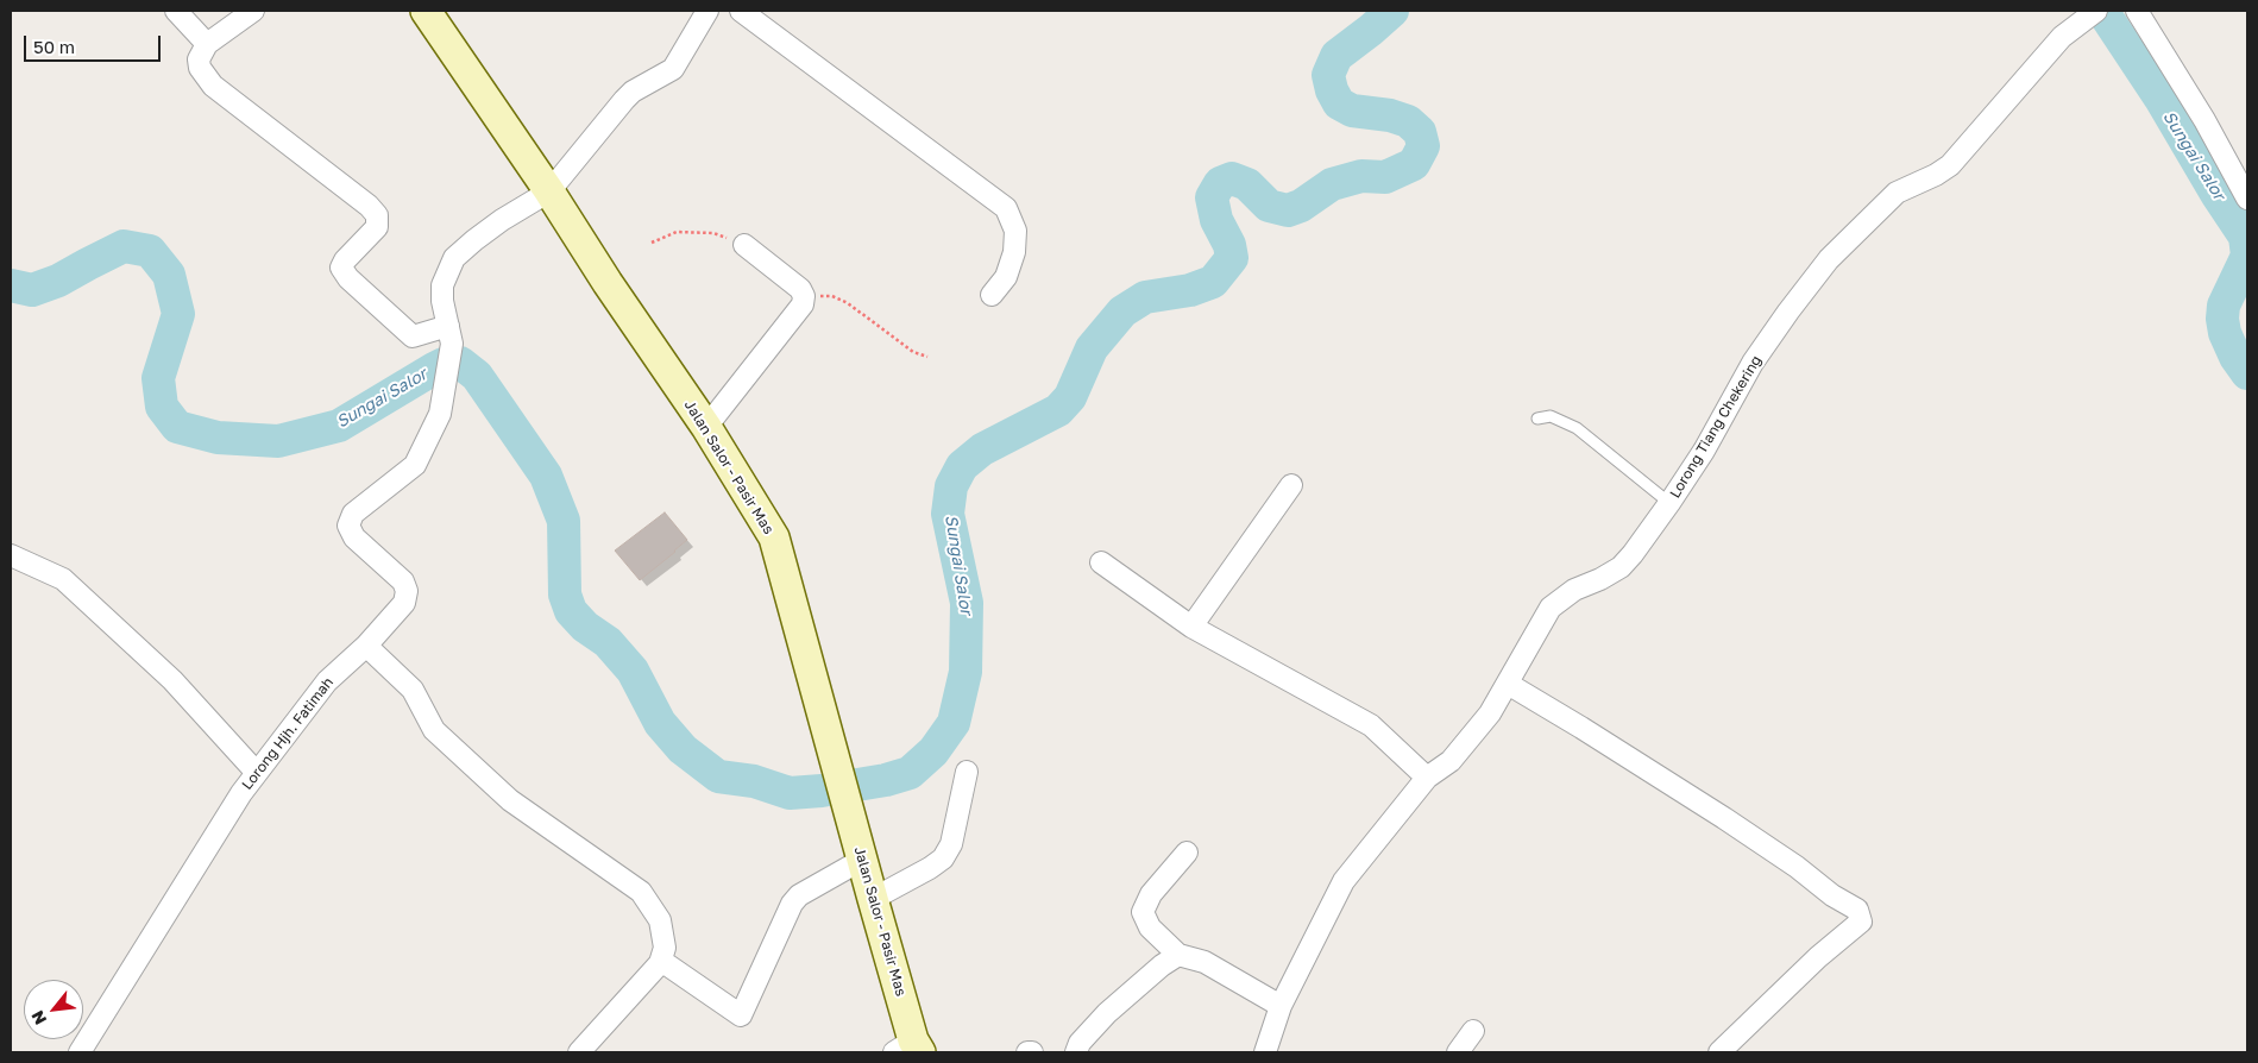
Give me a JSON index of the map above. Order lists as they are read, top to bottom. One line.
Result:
{"streets":{"main road":["Jalan Salor - Pasir Mas"],"street":["Lorong Tiang Chekering","Lorong Hjh. Fatimah"]},"crossings":[["Jalan Salor - Pasir Mas","Lorong Hjh. Fatimah"]],"water":["Sungai Salor"],"scale_bar":"50 m","north":"bottom left"}
